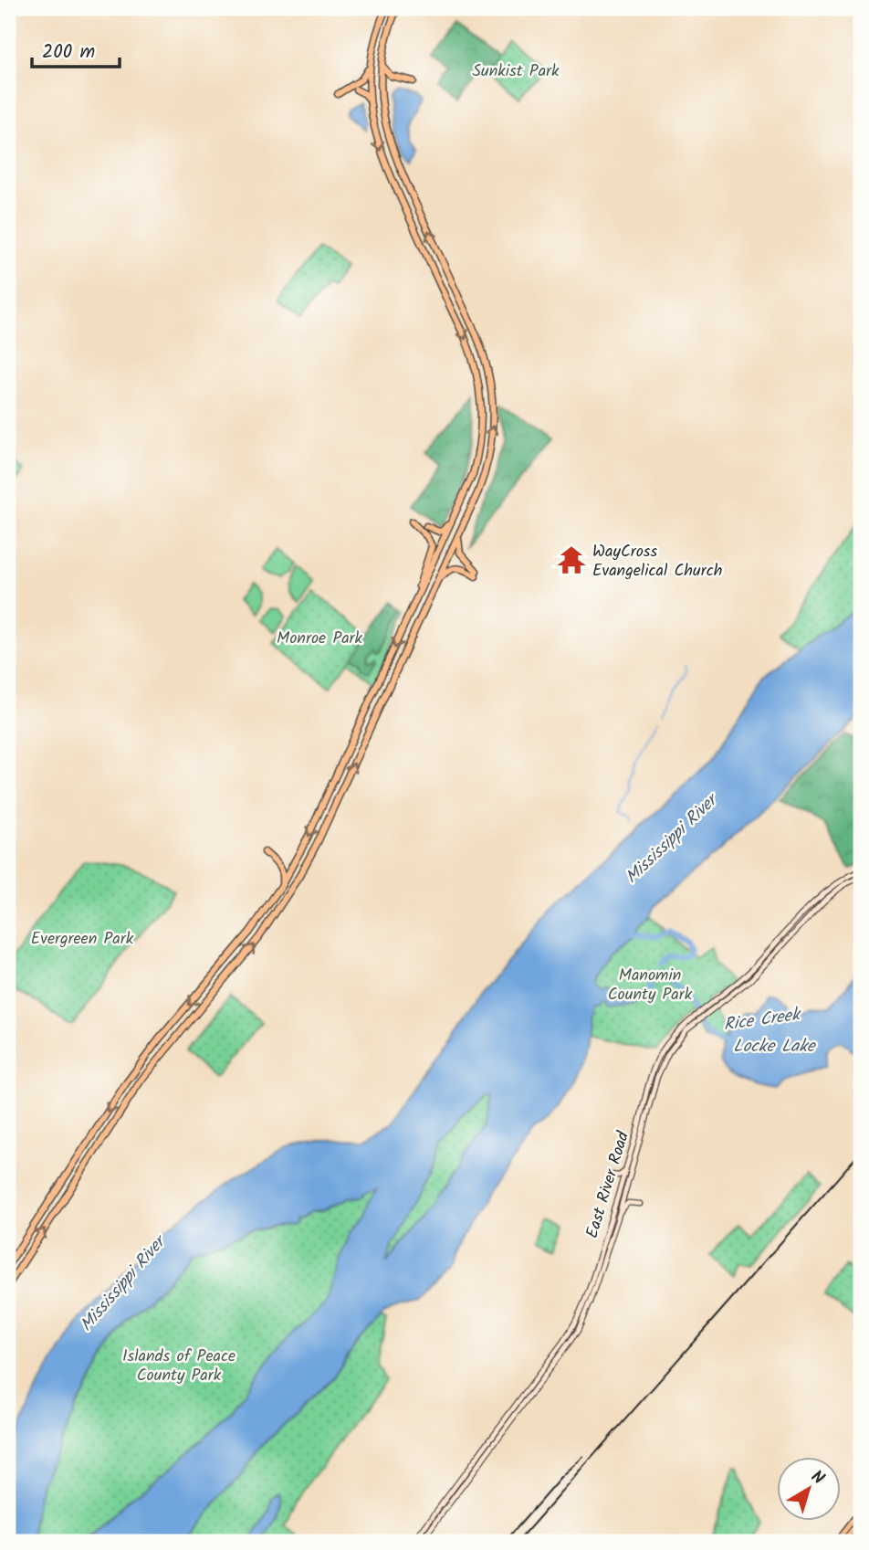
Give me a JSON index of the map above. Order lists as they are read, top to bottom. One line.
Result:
{"streets":{"main road":["East River Road"]},"water":["Mississippi River","Rice Creek","Locke Lake"],"parks":["Sunkist Park","Monroe Park","Evergreen Park","Manomin County Park","Islands of Peace County Park"],"places":{"temple":["WayCross Evangelical Church"]},"scale_bar":"200 m","north":"top right"}
